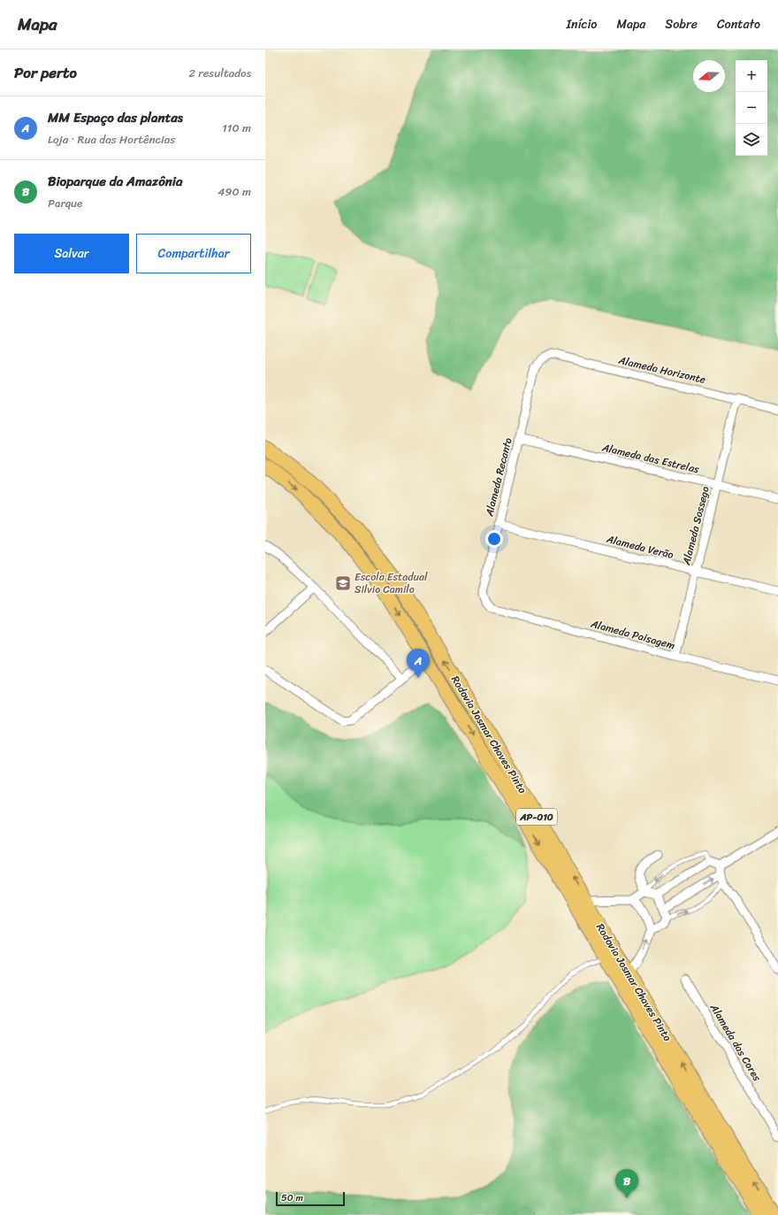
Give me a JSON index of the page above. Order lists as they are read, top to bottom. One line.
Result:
{"streets":{"main road":["Rodovia Josmar Chaves Pinto","AP-010"],"street":["Alameda Horizonte","Alameda das Estrelas","Alameda Recanto","Alameda Sossego","Alameda Verão","Alameda Paisagem","Alameda das Cores"]},"crossings":[["Alameda Horizonte","Alameda Recanto"],["Alameda Horizonte","Alameda Sossego"],["Alameda das Estrelas","Alameda Recanto"],["Alameda das Estrelas","Alameda Sossego"],["Alameda Recanto","Alameda Verão"],["Alameda Recanto","Alameda Paisagem"],["Alameda Sossego","Alameda Verão"],["Alameda Sossego","Alameda Paisagem"]],"places":{"school or university":["Escola Estadual Silvio Camilo"]},"scale_bar":"50 m","north":"left","page":{"header":"Mapa","nav":["Início","Mapa","Sobre","Contato"],"heading":["Por perto","2 resultados"],"map_buttons":["+","−"],"list":[{"mark":"A","name":"MM Espaço das plantas","note":"Loja · Rua das Hortências","value":"110 m"},{"mark":"B","name":"Bioparque da Amazônia","note":"Parque","value":"490 m"}],"buttons":["Salvar","Compartilhar"],"pins":["A","B"],"scale":"50 m"}}
